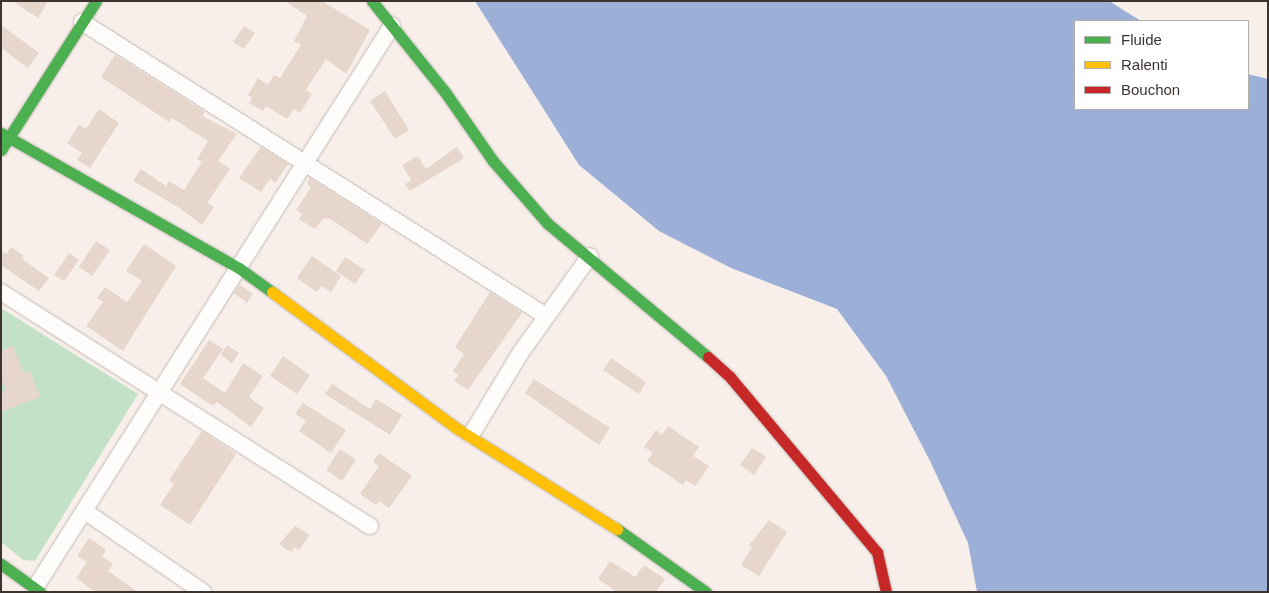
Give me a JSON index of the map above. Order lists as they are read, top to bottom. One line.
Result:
{"legend":["Fluide","Ralenti","Bouchon"]}
